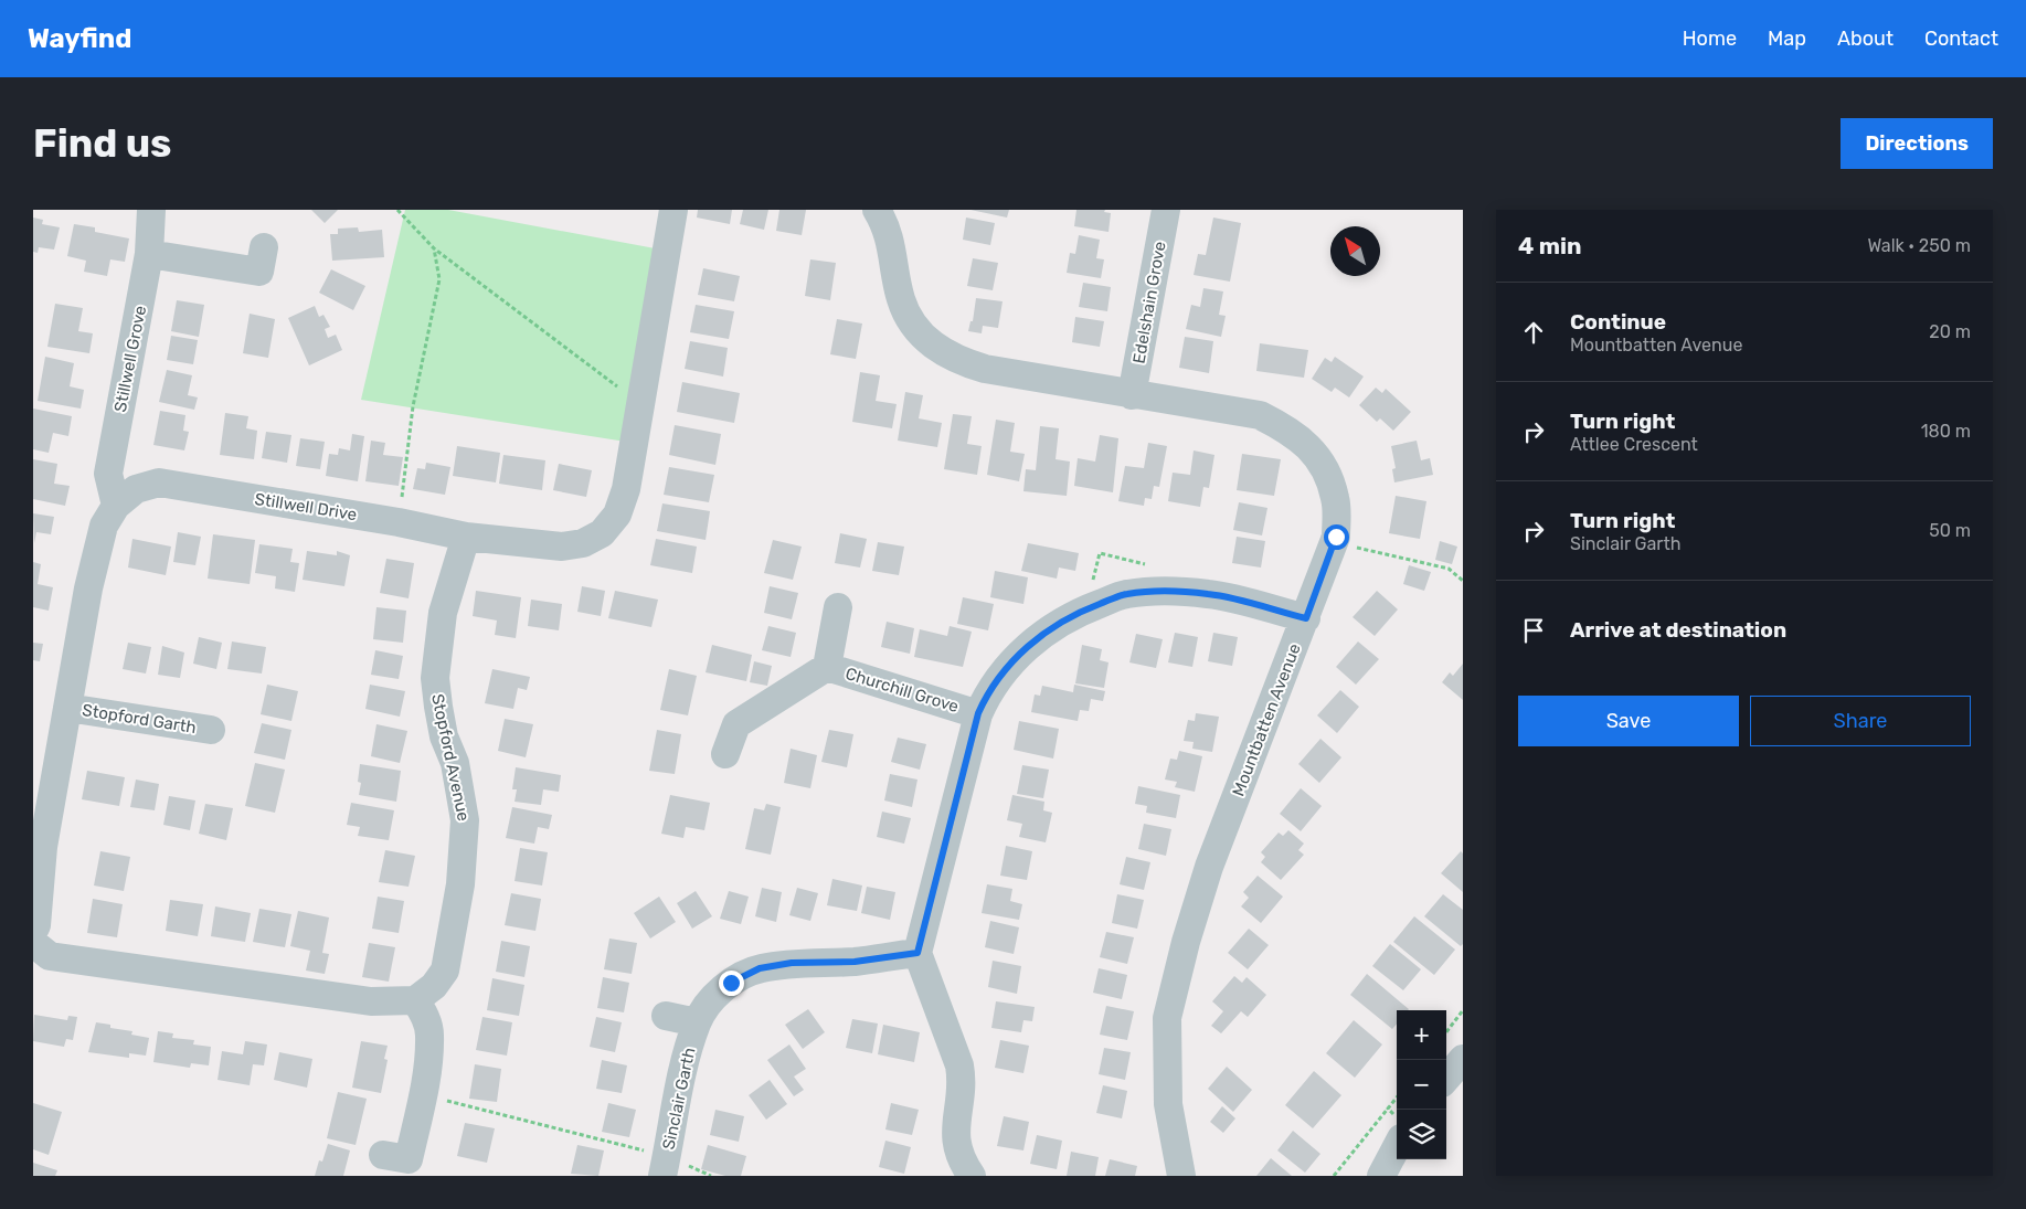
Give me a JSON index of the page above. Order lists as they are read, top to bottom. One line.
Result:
{"streets":{"street":["Edelshain Grove","Stillwell Grove","Stillwell Drive","Churchill Grove","Stopford Garth","Mountbatten Avenue","Stopford Avenue","Sinclair Garth"]},"crossings":[["Edelshain Grove","Mountbatten Avenue"],["Stillwell Grove","Stillwell Drive"],["Stillwell Drive","Stopford Garth"],["Stillwell Drive","Stopford Avenue"]],"north":"top left","page":{"header":"Wayfind","nav":["Home","Map","About","Contact"],"buttons":["Directions",["Save","Share"]],"title":"Find us","heading":["4 min","Walk · 250 m"],"list":[["Continue","Mountbatten Avenue","20 m"],["Turn right","Attlee Crescent","180 m"],["Turn right","Sinclair Garth","50 m"],"Arrive at destination"],"map_buttons":["+","−"]}}
